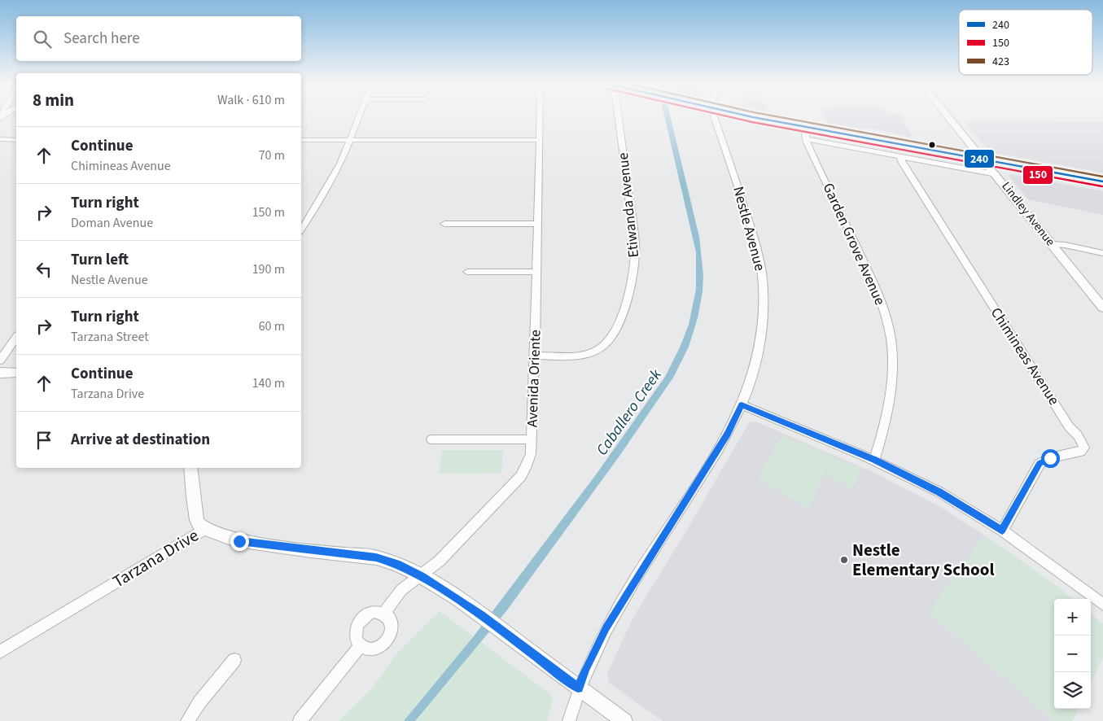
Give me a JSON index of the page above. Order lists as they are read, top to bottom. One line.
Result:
{"streets":{"main road":["Lindley Avenue"],"street":["Etiwanda Avenue","Nestle Avenue","Garden Grove Avenue","Chimineas Avenue","Avenida Oriente","Tarzana Drive"]},"crossings":[["Etiwanda Avenue","Avenida Oriente"],["Nestle Avenue","Tarzana Drive"],["Avenida Oriente","Tarzana Drive"]],"water":["Caballero Creek"],"places":["Nestle Elementary School"],"lines":["transit line 240","transit line 150","transit line 423"],"legend":["240","150","423"],"page":{"search":"Search here","heading":["8 min","Walk · 610 m"],"list":[["Continue","Chimineas Avenue","70 m"],["Turn right","Doman Avenue","150 m"],["Turn left","Nestle Avenue","190 m"],["Turn right","Tarzana Street","60 m"],["Continue","Tarzana Drive","140 m"],"Arrive at destination"],"map_buttons":["+","−"]}}
